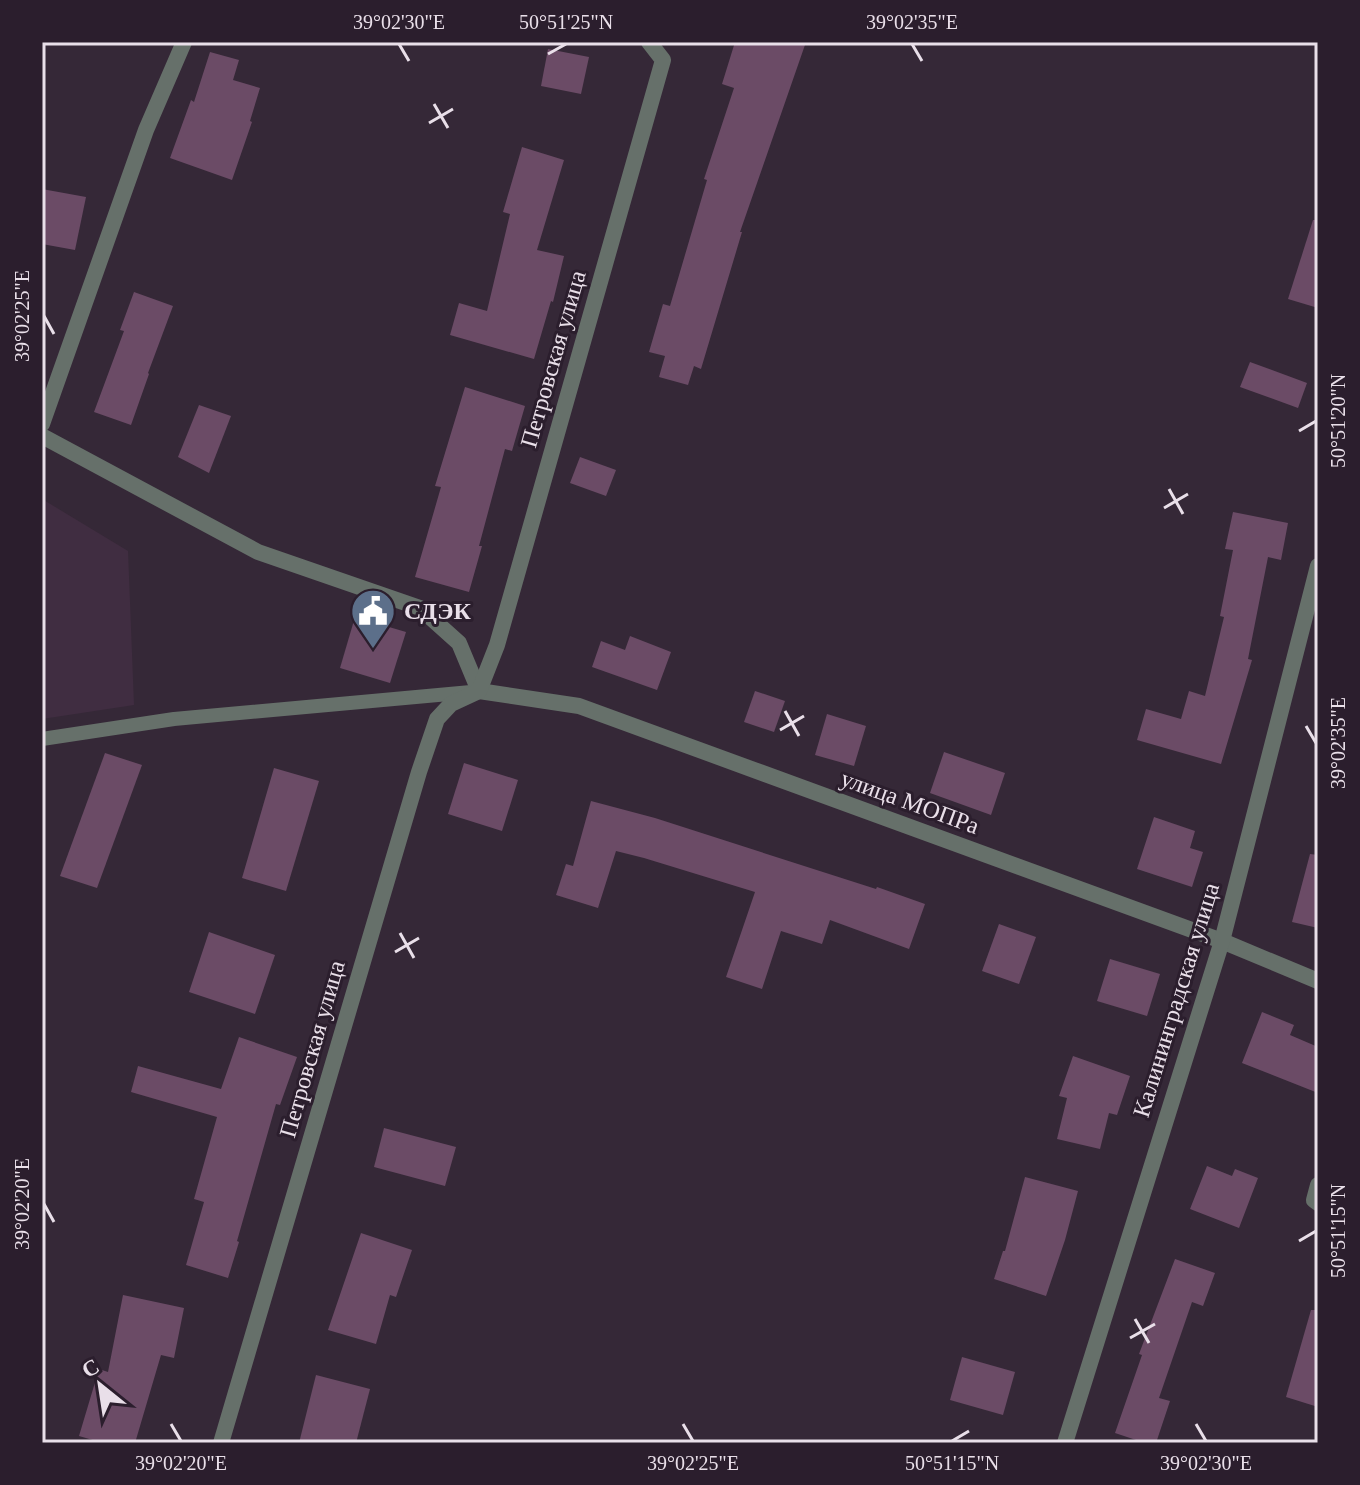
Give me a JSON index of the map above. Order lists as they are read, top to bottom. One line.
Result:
{"streets":{"street":["Петровская улица","улица МОПРа","Калининградская улица"]},"crossings":[["Петровская улица","улица МОПРа"],["улица МОПРа","Калининградская улица"]],"places":{"public building":["СДЭК"]},"north":"top left","coordinates":["39°02'30\"E","50°51'25\"N","39°02'35\"E","39°02'25\"E","50°51'20\"N","39°02'20\"E","50°51'15\"N"]}
